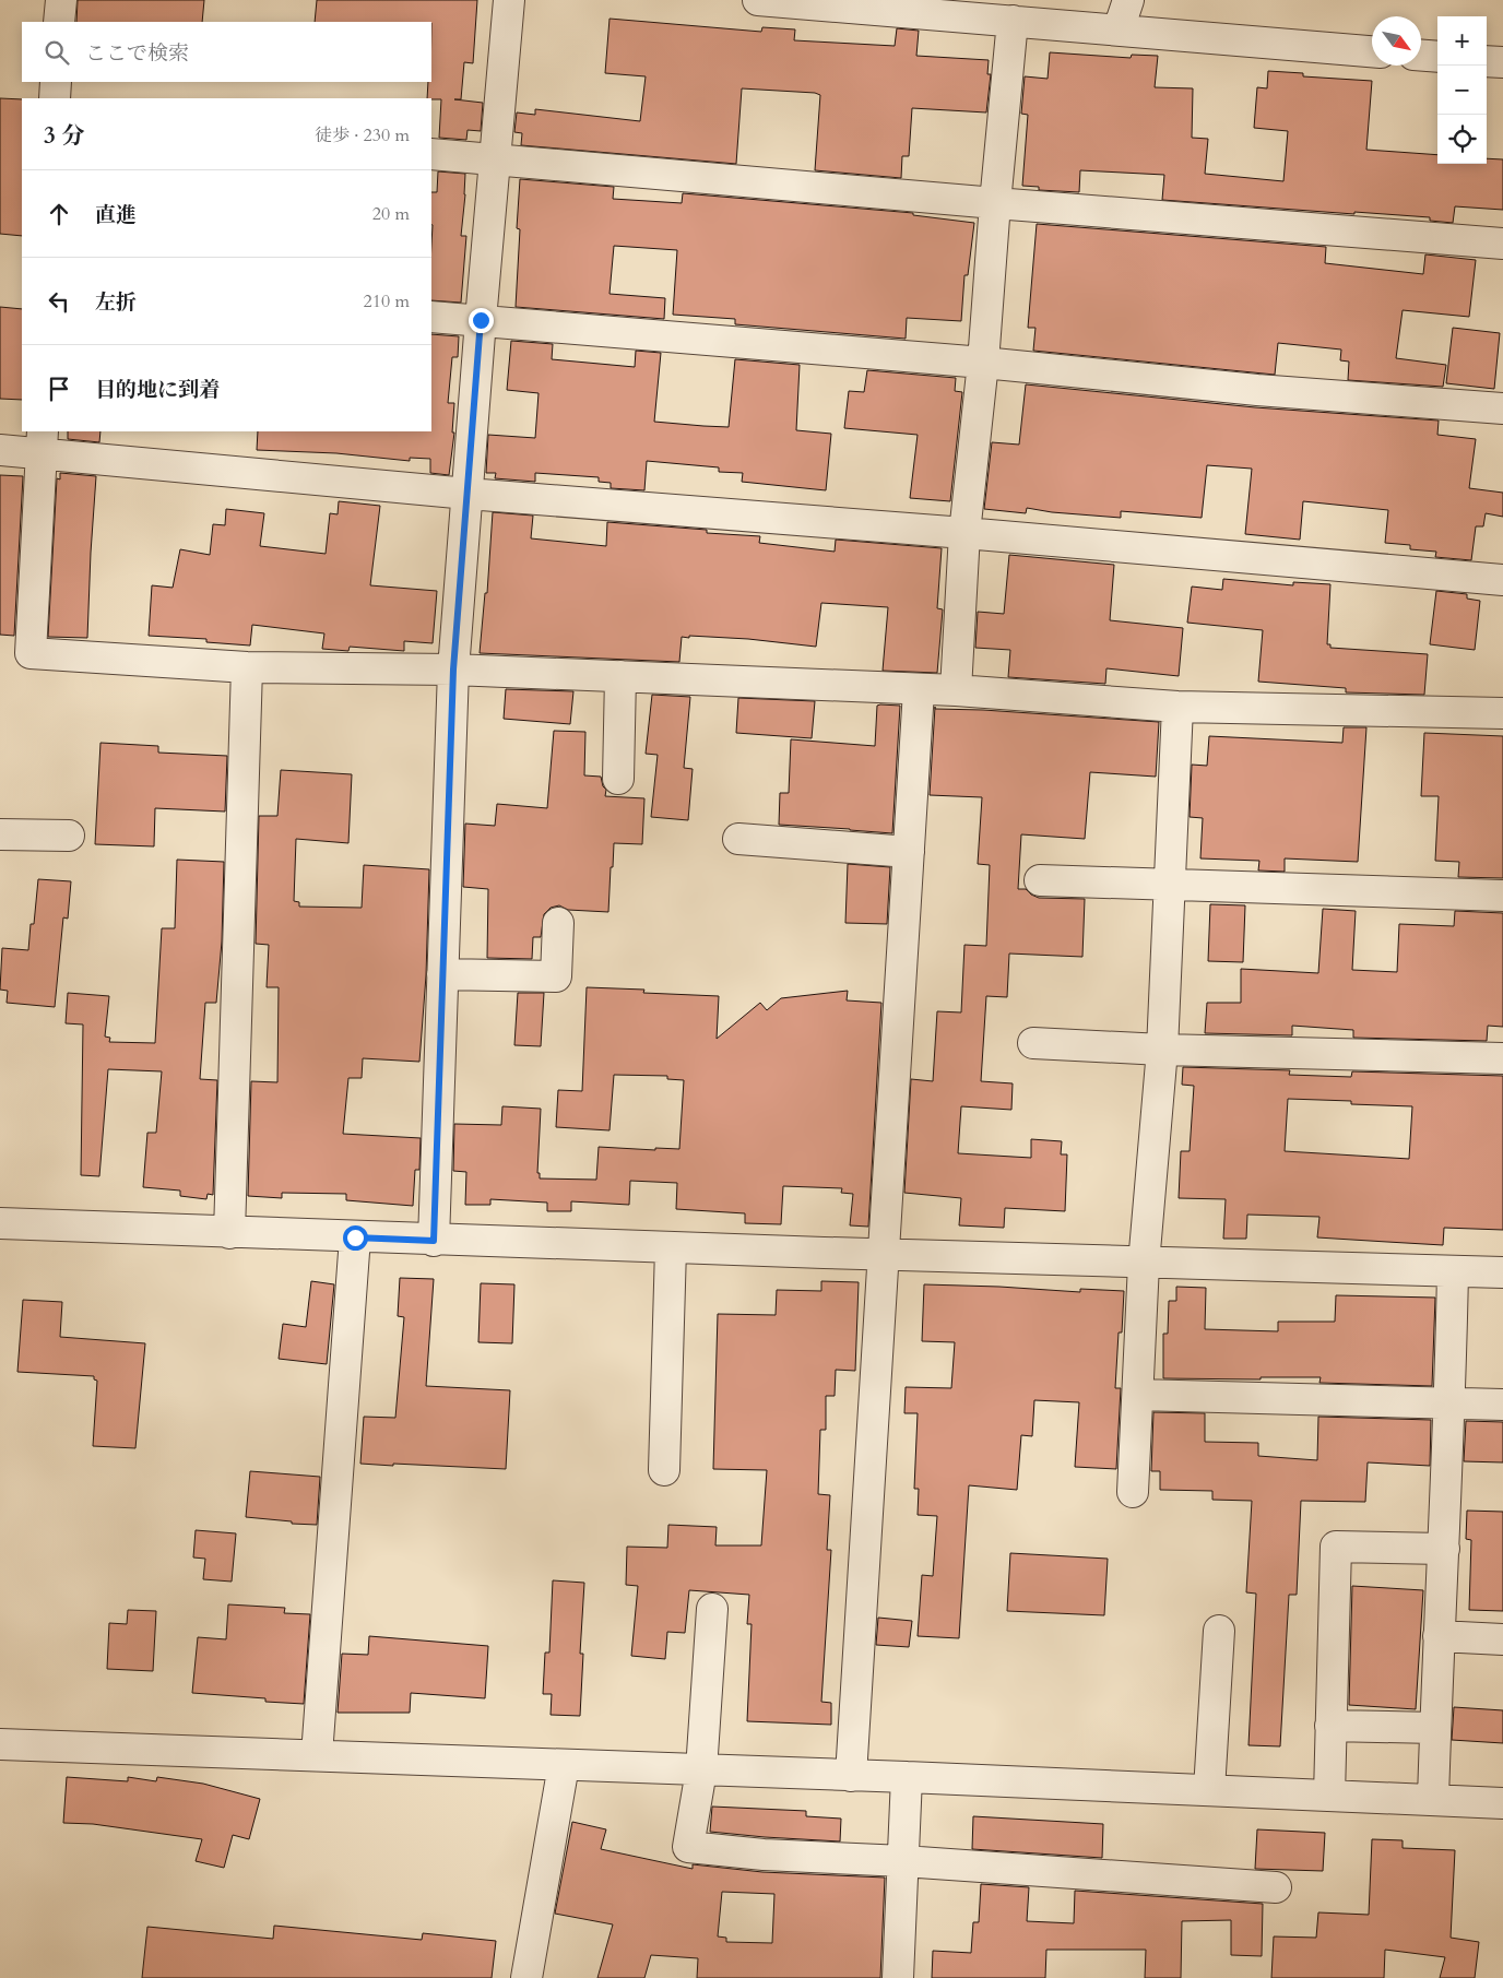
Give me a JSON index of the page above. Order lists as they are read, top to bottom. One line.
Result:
{"north":"bottom right","page":{"map_buttons":["+","−"],"search":"ここで検索","heading":["3 分","徒歩 · 230 m"],"list":[["直進","20 m"],["左折","210 m"],"目的地に到着"]}}
